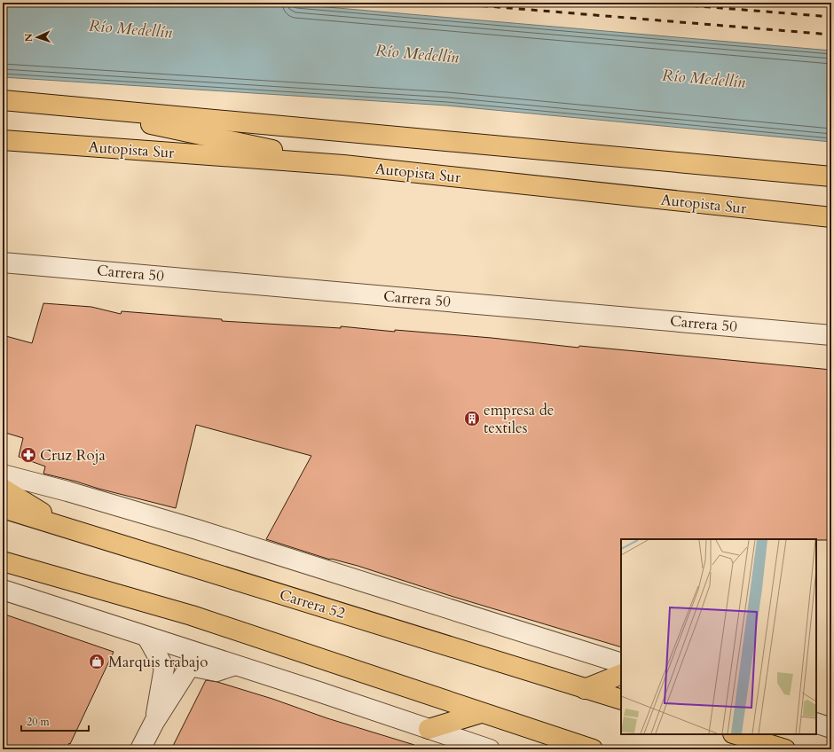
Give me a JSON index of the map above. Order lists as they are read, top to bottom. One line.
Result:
{"streets":{"main road":["Autopista Sur","Carrera 52"],"street":["Carrera 50"]},"water":["Río Medellín"],"places":{"building":["empresa de textiles"],"pharmacy":["Cruz Roja"],"shop":["Marquis trabajo"]},"scale_bar":"20 m","north":"left"}
